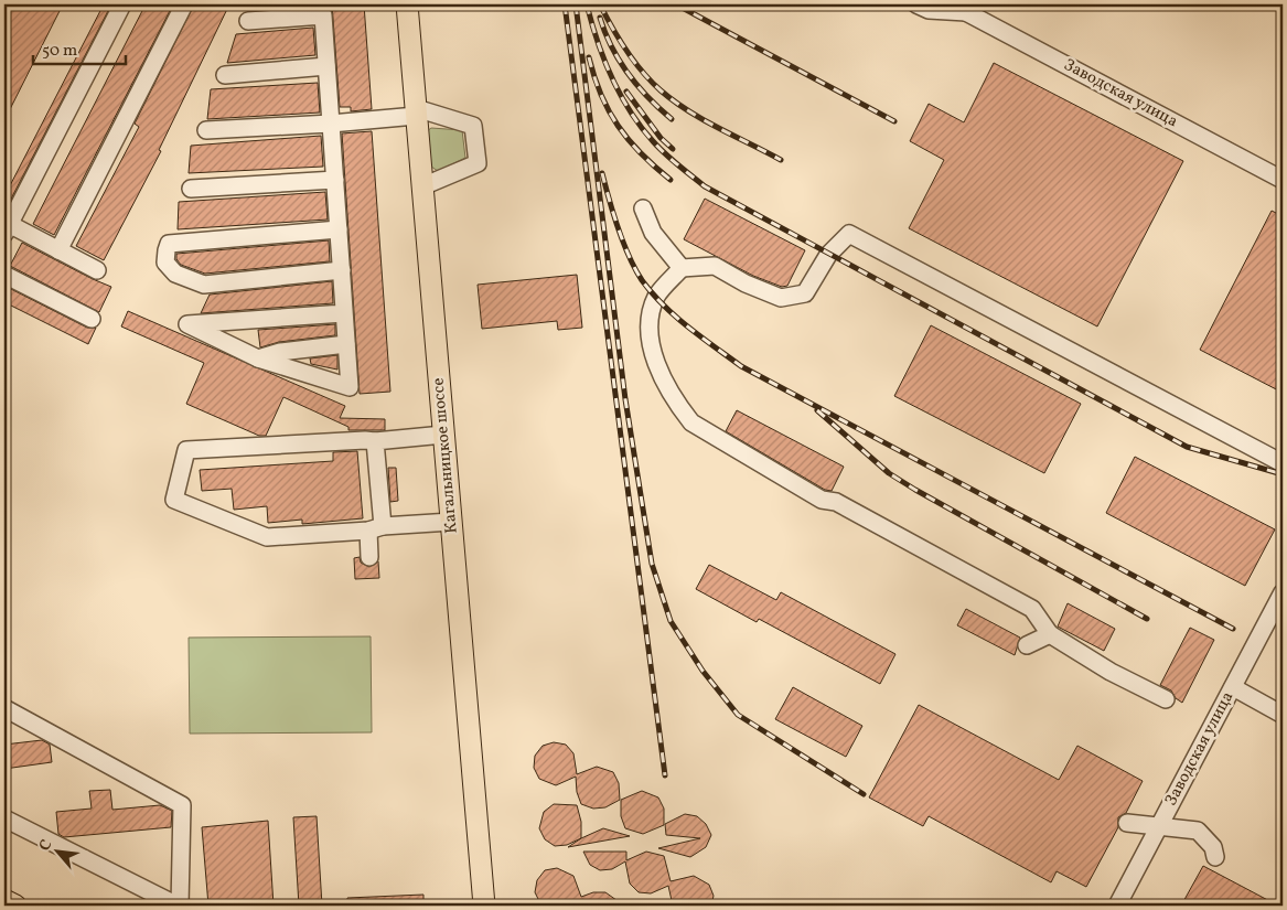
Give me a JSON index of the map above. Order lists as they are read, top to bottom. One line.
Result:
{"streets":{"main road":["Кагальницкое шоссе"],"street":["Заводская улица"]},"scale_bar":"50 m","north":"top left"}
